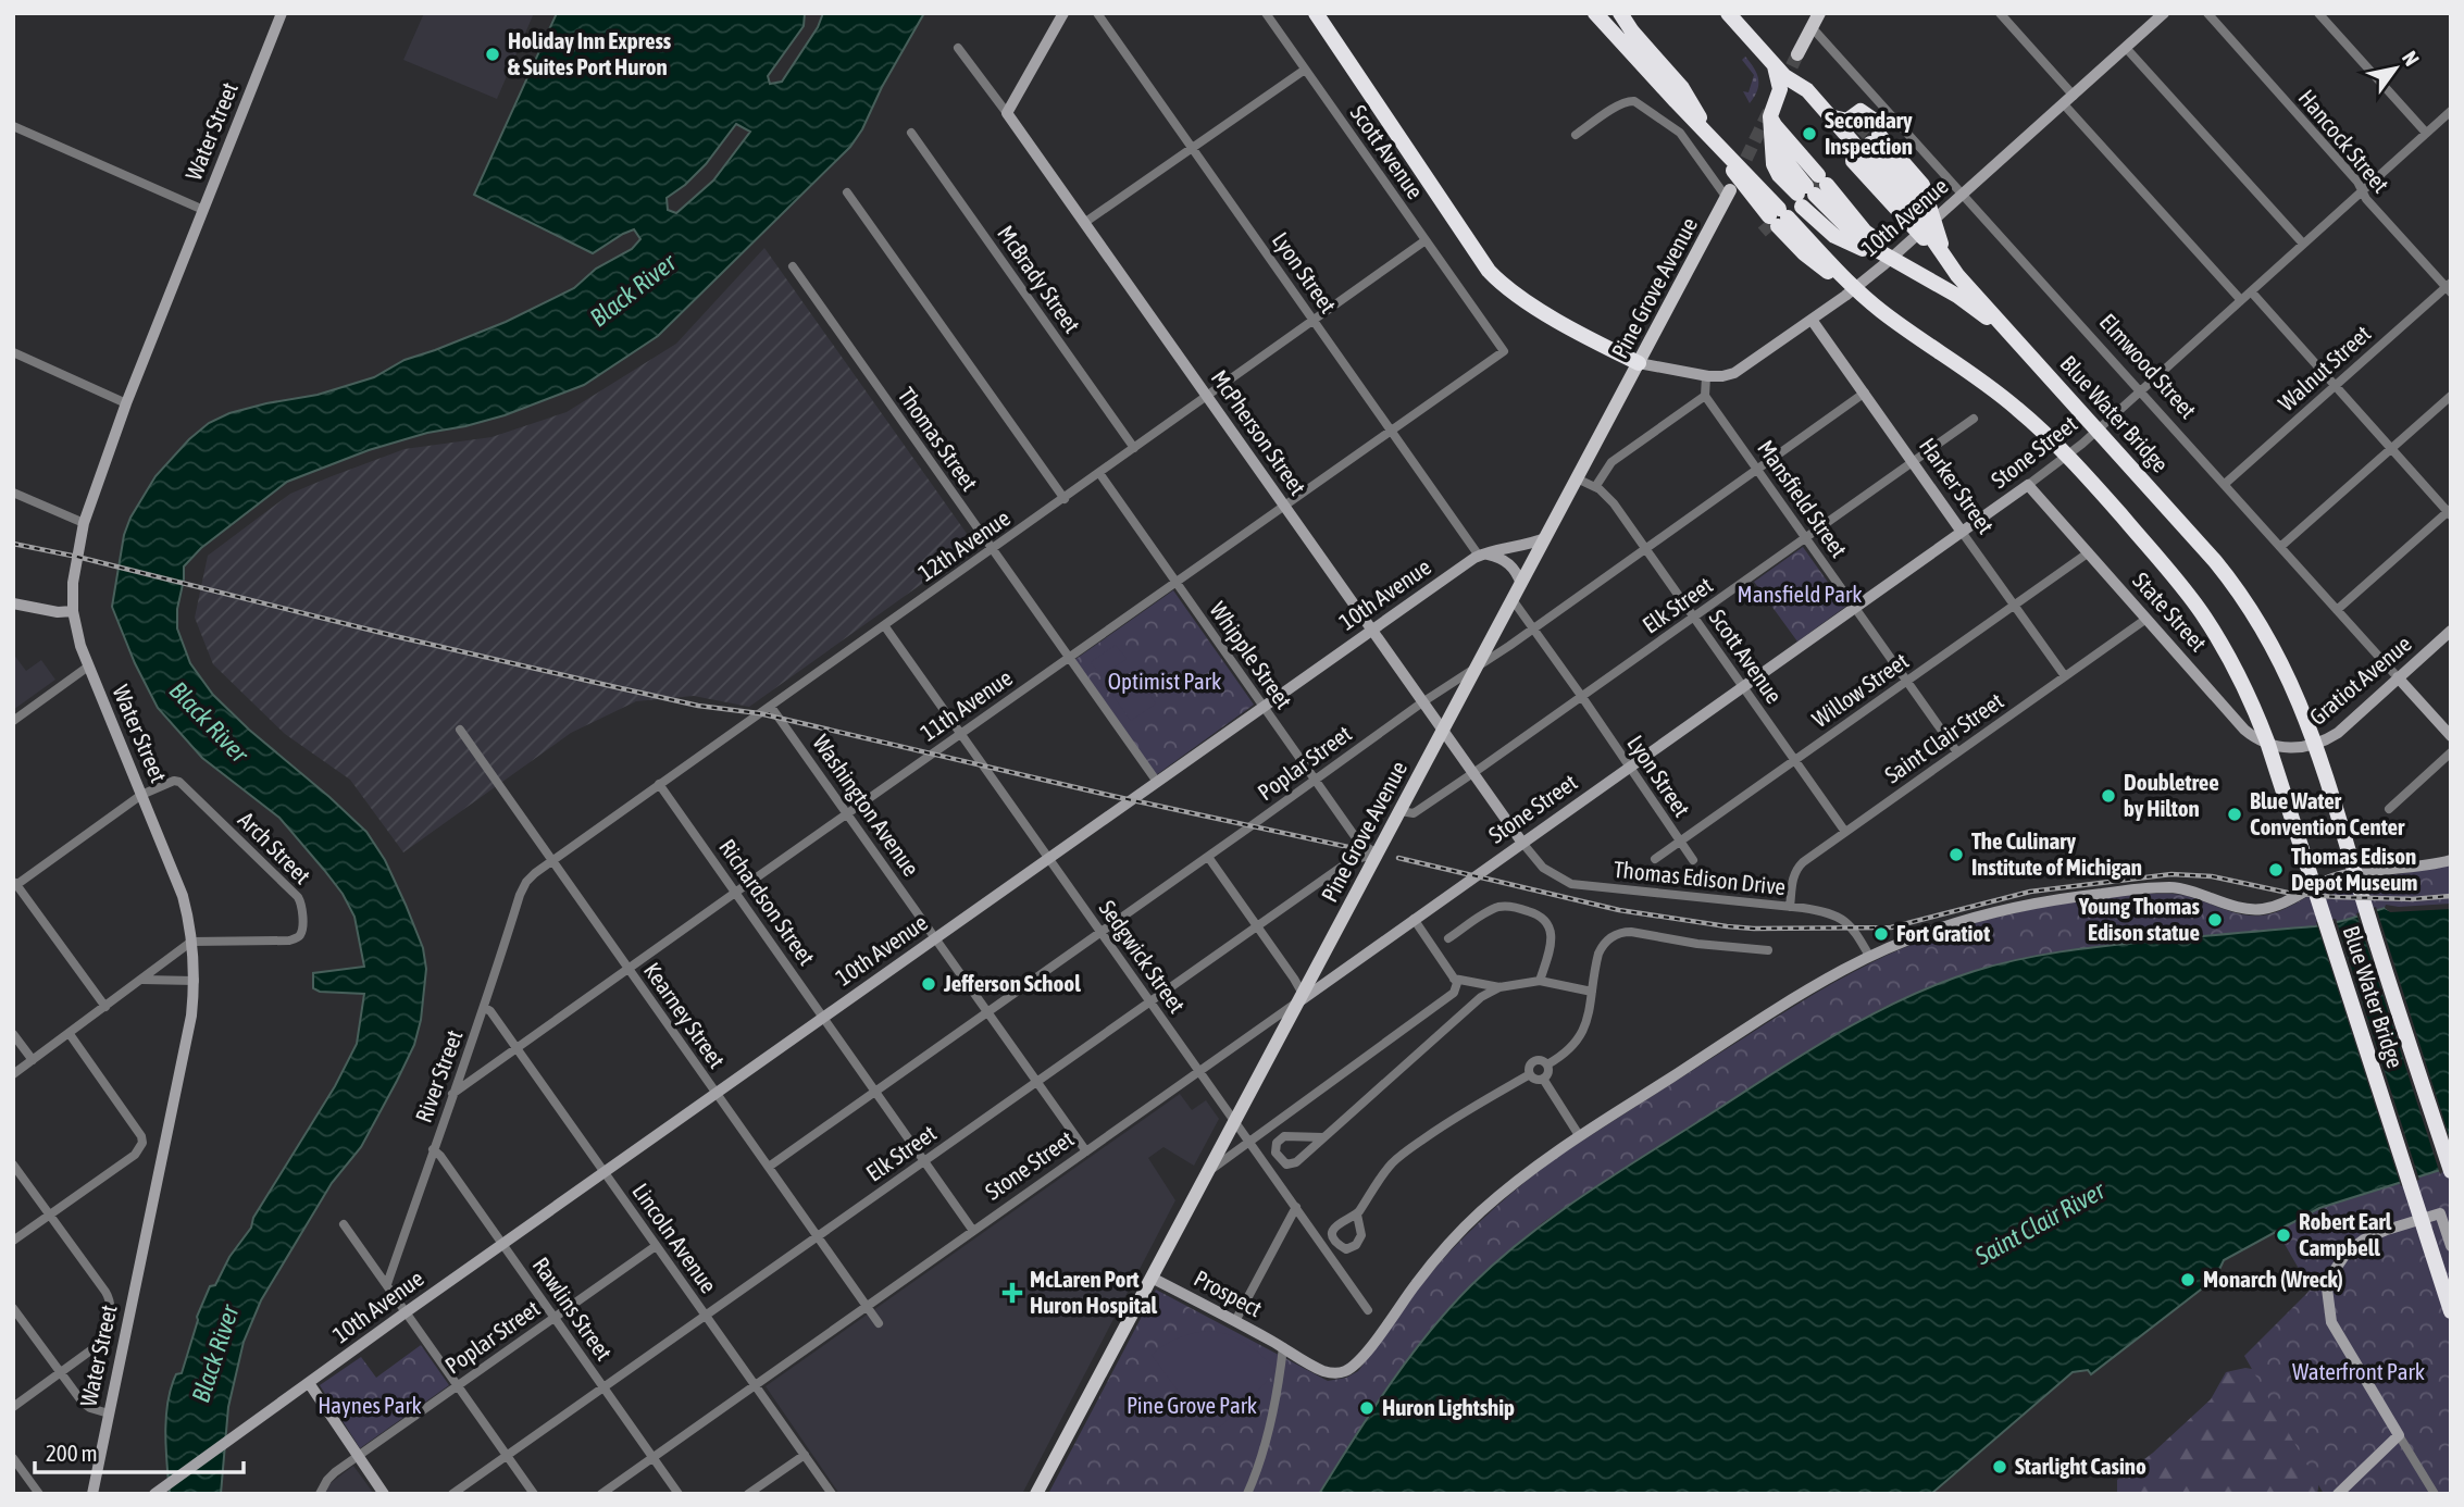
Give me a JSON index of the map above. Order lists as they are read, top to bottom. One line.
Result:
{"streets":{"highway":["Blue Water Bridge"],"main road":["Pine Grove Avenue"],"street":["Water Street","Hancock Street","Scott Avenue","10th Avenue","Lyon Street","McBrady Street","Elmwood Street","Walnut Street","McPherson Street","Thomas Street","Stone Street","Harker Street","Mansfield Street","12th Avenue","Elk Street","State Street","Whipple Street","Gratiot Avenue","Willow Street","11th Avenue","Saint Clair Street","Poplar Street","Washington Avenue","Arch Street","Thomas Edison Drive","Richardson Street","Sedgwick Street","Kearney Street","River Street","Lincoln Avenue","Prospect","Rawlins Street"]},"crossings":[["Water Street","Arch Street"],["Hancock Street","Walnut Street"],["Hancock Street","Stone Street"],["Scott Avenue","Pine Grove Avenue"],["Scott Avenue","Stone Street"],["Scott Avenue","12th Avenue"],["Scott Avenue","Elk Street"],["Scott Avenue","Willow Street"],["Scott Avenue","11th Avenue"],["Scott Avenue","Saint Clair Street"],["Scott Avenue","Poplar Street"],["10th Avenue","Lyon Street"],["10th Avenue","Pine Grove Avenue"],["10th Avenue","Elmwood Street"],["10th Avenue","McPherson Street"],["10th Avenue","Thomas Street"],["10th Avenue","Harker Street"],["10th Avenue","Whipple Street"],["10th Avenue","Washington Avenue"],["10th Avenue","Richardson Street"],["10th Avenue","Sedgwick Street"],["10th Avenue","Kearney Street"],["10th Avenue","Lincoln Avenue"],["10th Avenue","Rawlins Street"],["Lyon Street","Pine Grove Avenue"],["Lyon Street","Stone Street"],["Lyon Street","12th Avenue"],["Lyon Street","Elk Street"],["Lyon Street","Willow Street"],["Lyon Street","11th Avenue"],["Lyon Street","Poplar Street"],["McBrady Street","12th Avenue"],["Pine Grove Avenue","McPherson Street"],["Pine Grove Avenue","Stone Street"],["Pine Grove Avenue","Elk Street"],["Pine Grove Avenue","Whipple Street"],["Pine Grove Avenue","Poplar Street"],["Pine Grove Avenue","Sedgwick Street"],["Pine Grove Avenue","Prospect"],["Elmwood Street","Walnut Street"],["Elmwood Street","Stone Street"],["Elmwood Street","Gratiot Avenue"],["McPherson Street","Stone Street"],["McPherson Street","12th Avenue"],["McPherson Street","Elk Street"],["McPherson Street","11th Avenue"],["McPherson Street","Poplar Street"],["McPherson Street","Thomas Edison Drive"],["Thomas Street","12th Avenue"],["Thomas Street","11th Avenue"],["Stone Street","Harker Street"],["Stone Street","Mansfield Street"],["Stone Street","State Street"],["Stone Street","Washington Avenue"],["Stone Street","Thomas Edison Drive"],["Stone Street","Richardson Street"],["Stone Street","Sedgwick Street"],["Stone Street","Kearney Street"],["Stone Street","Lincoln Avenue"],["Stone Street","Rawlins Street"],["Harker Street","Elk Street"],["Harker Street","Willow Street"],["Harker Street","Saint Clair Street"],["Harker Street","Poplar Street"],["Mansfield Street","Elk Street"],["Mansfield Street","Willow Street"],["Mansfield Street","Saint Clair Street"],["Mansfield Street","Poplar Street"],["12th Avenue","Whipple Street"],["12th Avenue","Washington Avenue"],["12th Avenue","Richardson Street"],["12th Avenue","Sedgwick Street"],["12th Avenue","Kearney Street"],["12th Avenue","River Street"],["Elk Street","Whipple Street"],["Elk Street","Washington Avenue"],["Elk Street","Richardson Street"],["Elk Street","Sedgwick Street"],["Elk Street","Kearney Street"],["Elk Street","Lincoln Avenue"],["Elk Street","Rawlins Street"],["State Street","Gratiot Avenue"],["State Street","Willow Street"],["State Street","Saint Clair Street"],["Whipple Street","11th Avenue"],["Whipple Street","Poplar Street"],["11th Avenue","Washington Avenue"],["11th Avenue","Richardson Street"],["11th Avenue","Sedgwick Street"],["11th Avenue","Kearney Street"],["11th Avenue","River Street"],["11th Avenue","Lincoln Avenue"],["Saint Clair Street","Thomas Edison Drive"],["Poplar Street","Washington Avenue"],["Poplar Street","Richardson Street"],["Poplar Street","Sedgwick Street"],["Poplar Street","Kearney Street"],["Poplar Street","Lincoln Avenue"],["Poplar Street","Rawlins Street"],["River Street","Lincoln Avenue"],["River Street","Rawlins Street"]],"water":["Black River","Saint Clair River"],"parks":["Mansfield Park","Optimist Park","Waterfront Park","Haynes Park","Pine Grove Park"],"places":{"other":["Holiday Inn Express & Suites Port Huron","Secondary Inspection","Doubletree by Hilton","Blue Water Convention Center","The Culinary Institute of Michigan","Thomas Edison Depot Museum","Young Thomas Edison statue","Fort Gratiot","Jefferson School","Robert Earl Campbell","Monarch (Wreck)","Huron Lightship","Starlight Casino"],"health":["McLaren Port Huron Hospital"]},"scale_bar":"200 m","north":"top right"}
